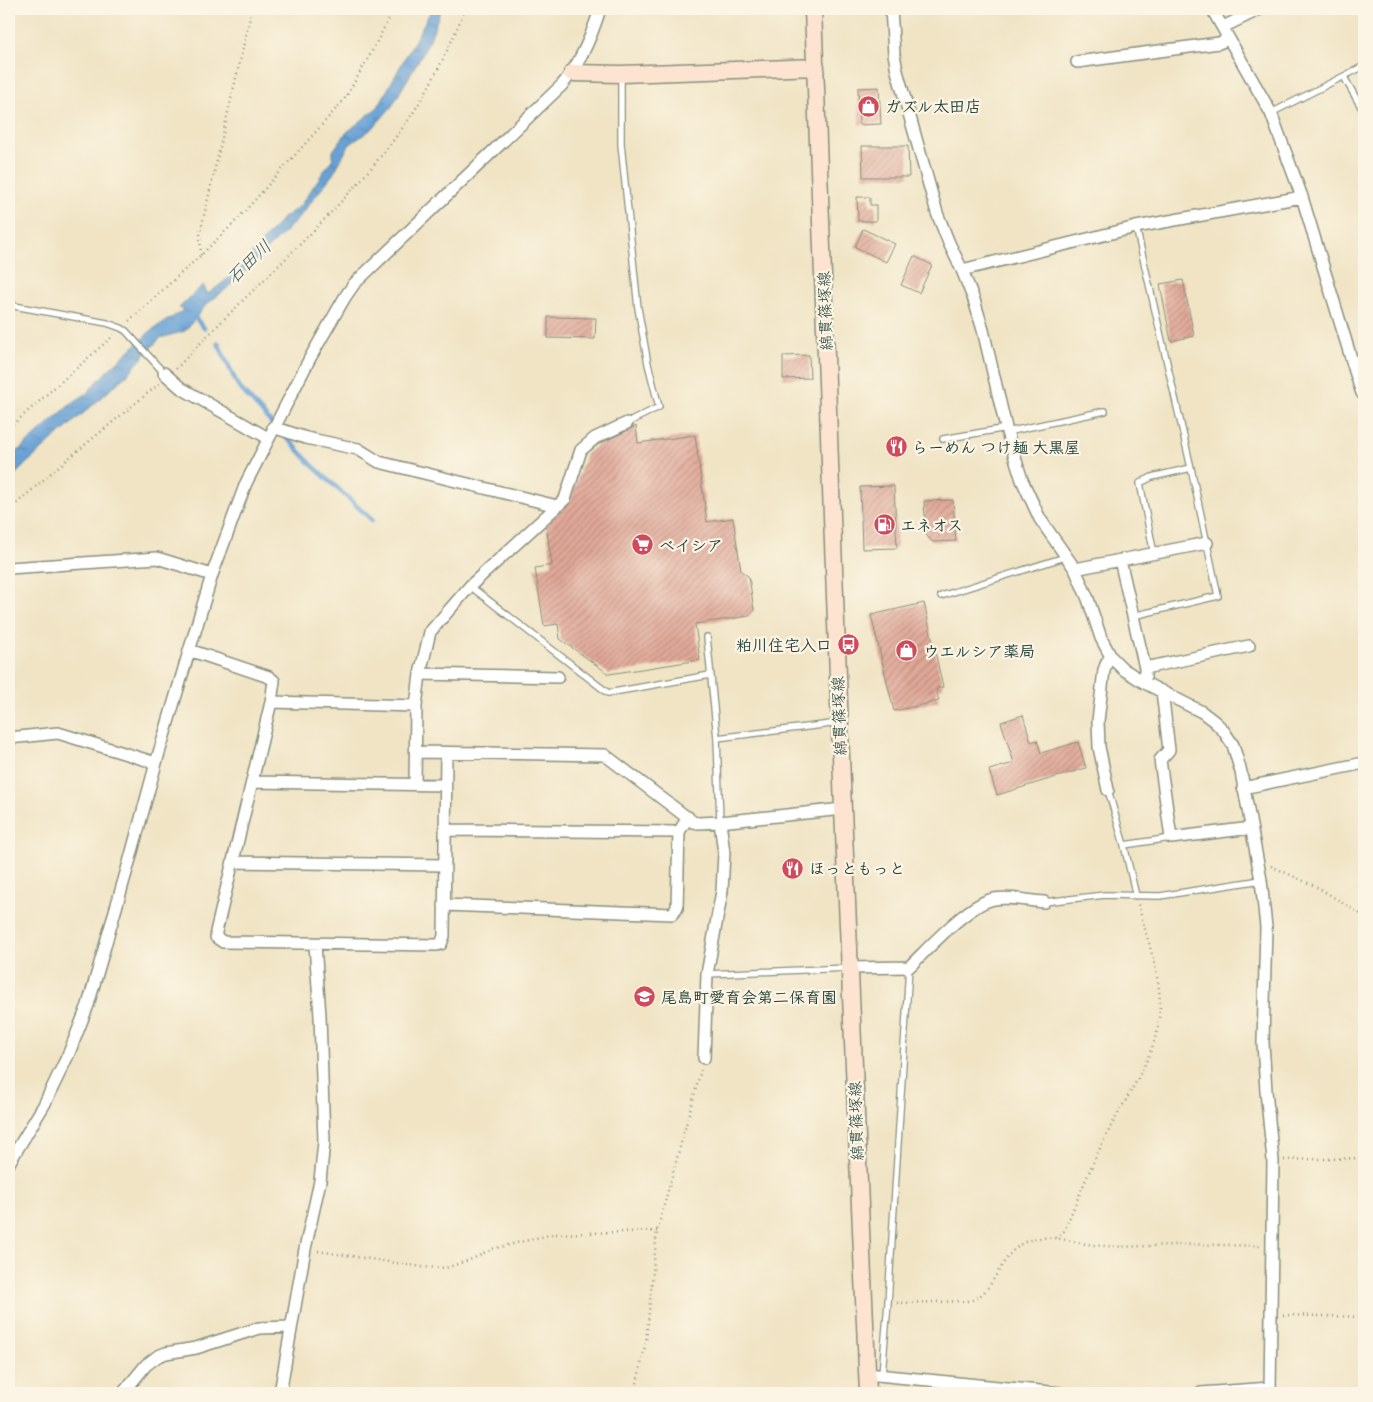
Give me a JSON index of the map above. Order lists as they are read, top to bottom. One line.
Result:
{"streets":{"main road":["綿貫篠塚線"]},"water":["石田川"],"places":{"shop":["ガズル太田店","ウエルシア薬局"],"restaurant":["らーめん つけ麺 大黒屋","ほっともっと"],"fuel station":["エネオス"],"supermarket":["ベイシア"],"bus stop":["粕川住宅入口"],"school or university":["尾島町愛育会第二保育園"]}}
